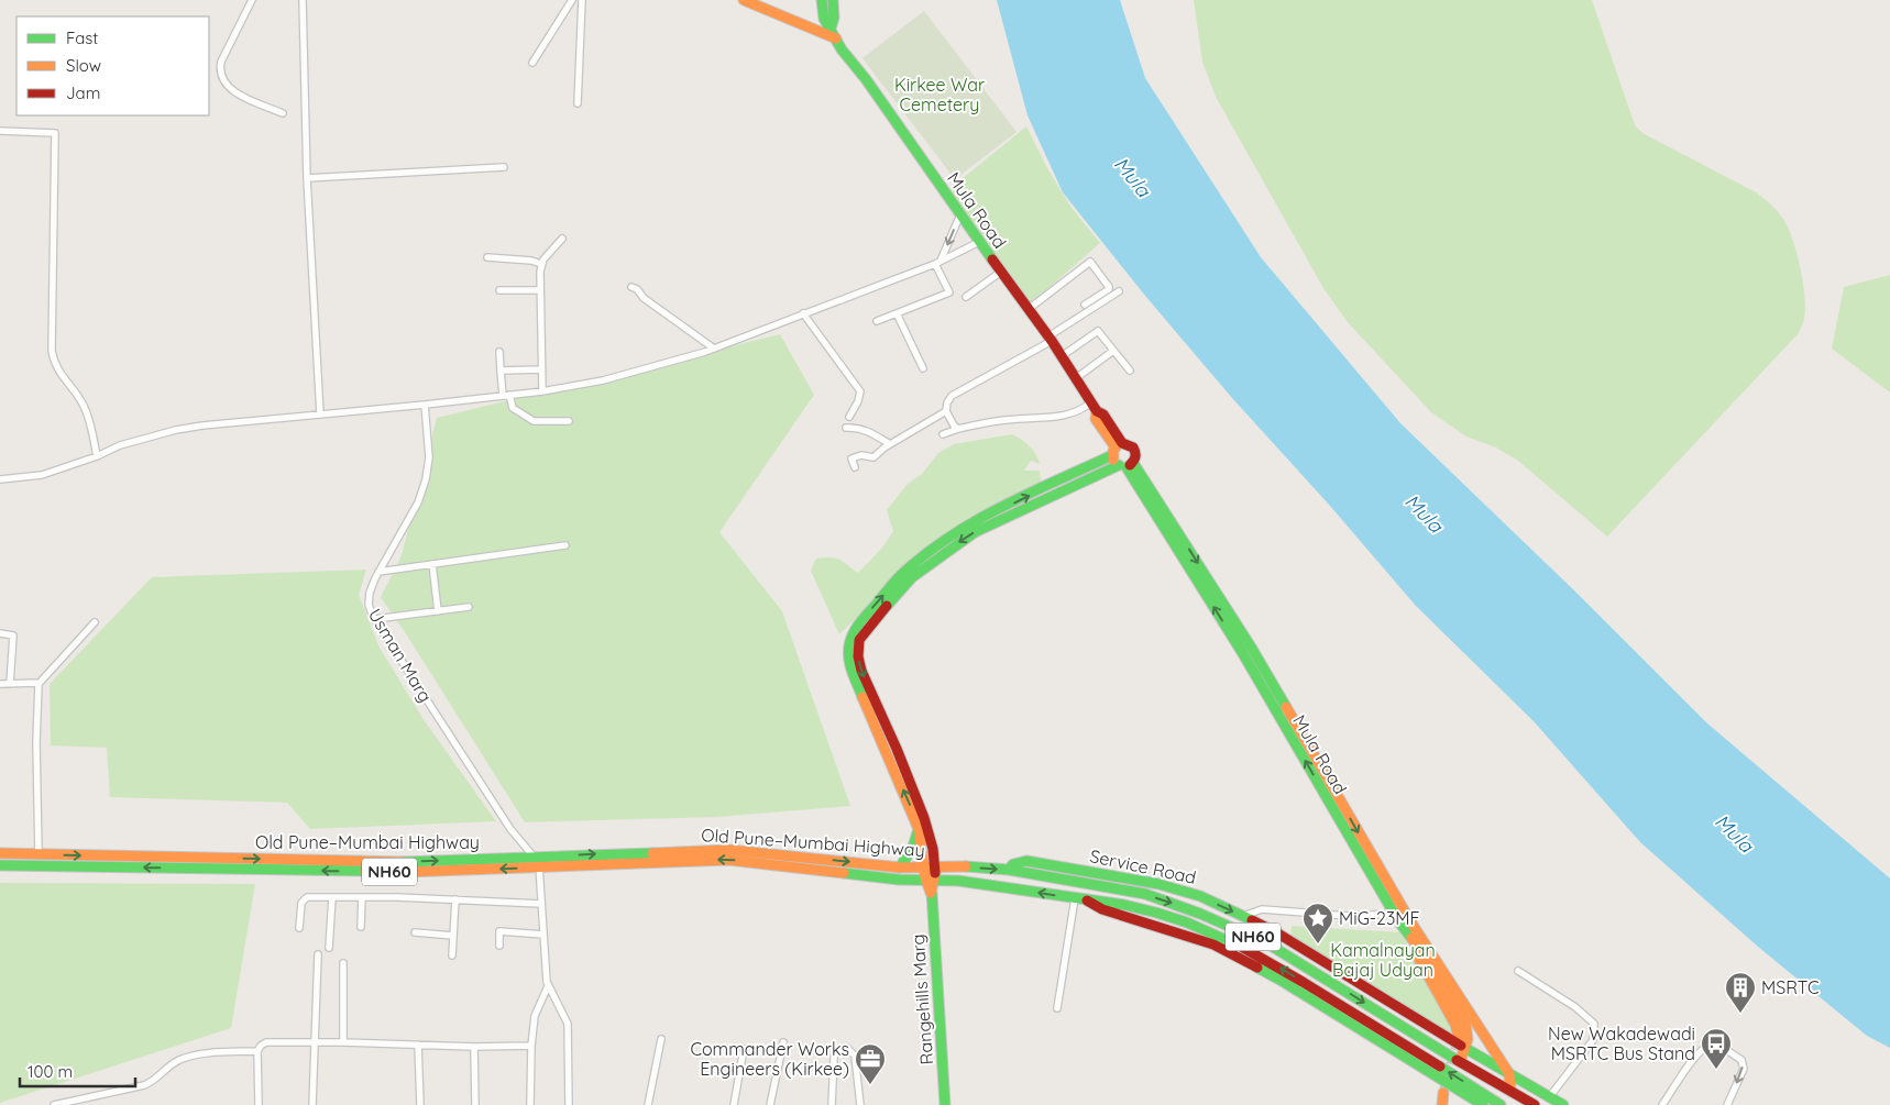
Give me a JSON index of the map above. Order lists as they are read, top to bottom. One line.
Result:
{"streets":{"main road":["Mula Road","Old Pune–Mumbai Highway","Service Road","NH60","Rangehills Marg"],"street":["Usman Marg"]},"crossings":[["Mula Road","Old Pune–Mumbai Highway"],["Mula Road","Service Road"],["Usman Marg","Old Pune–Mumbai Highway"],["Old Pune–Mumbai Highway","Service Road"]],"water":["Mula"],"parks":["Kirkee War Cemetery","Kamalnayan Bajaj Udyan"],"places":{"place":["MiG-23MF"],"building":["MSRTC"],"bus stop":["New Wakadewadi MSRTC Bus Stand"],"office":["Commander Works Engineers (Kirkee)"]},"legend":["Fast","Slow","Jam"],"scale_bar":"100 m"}
